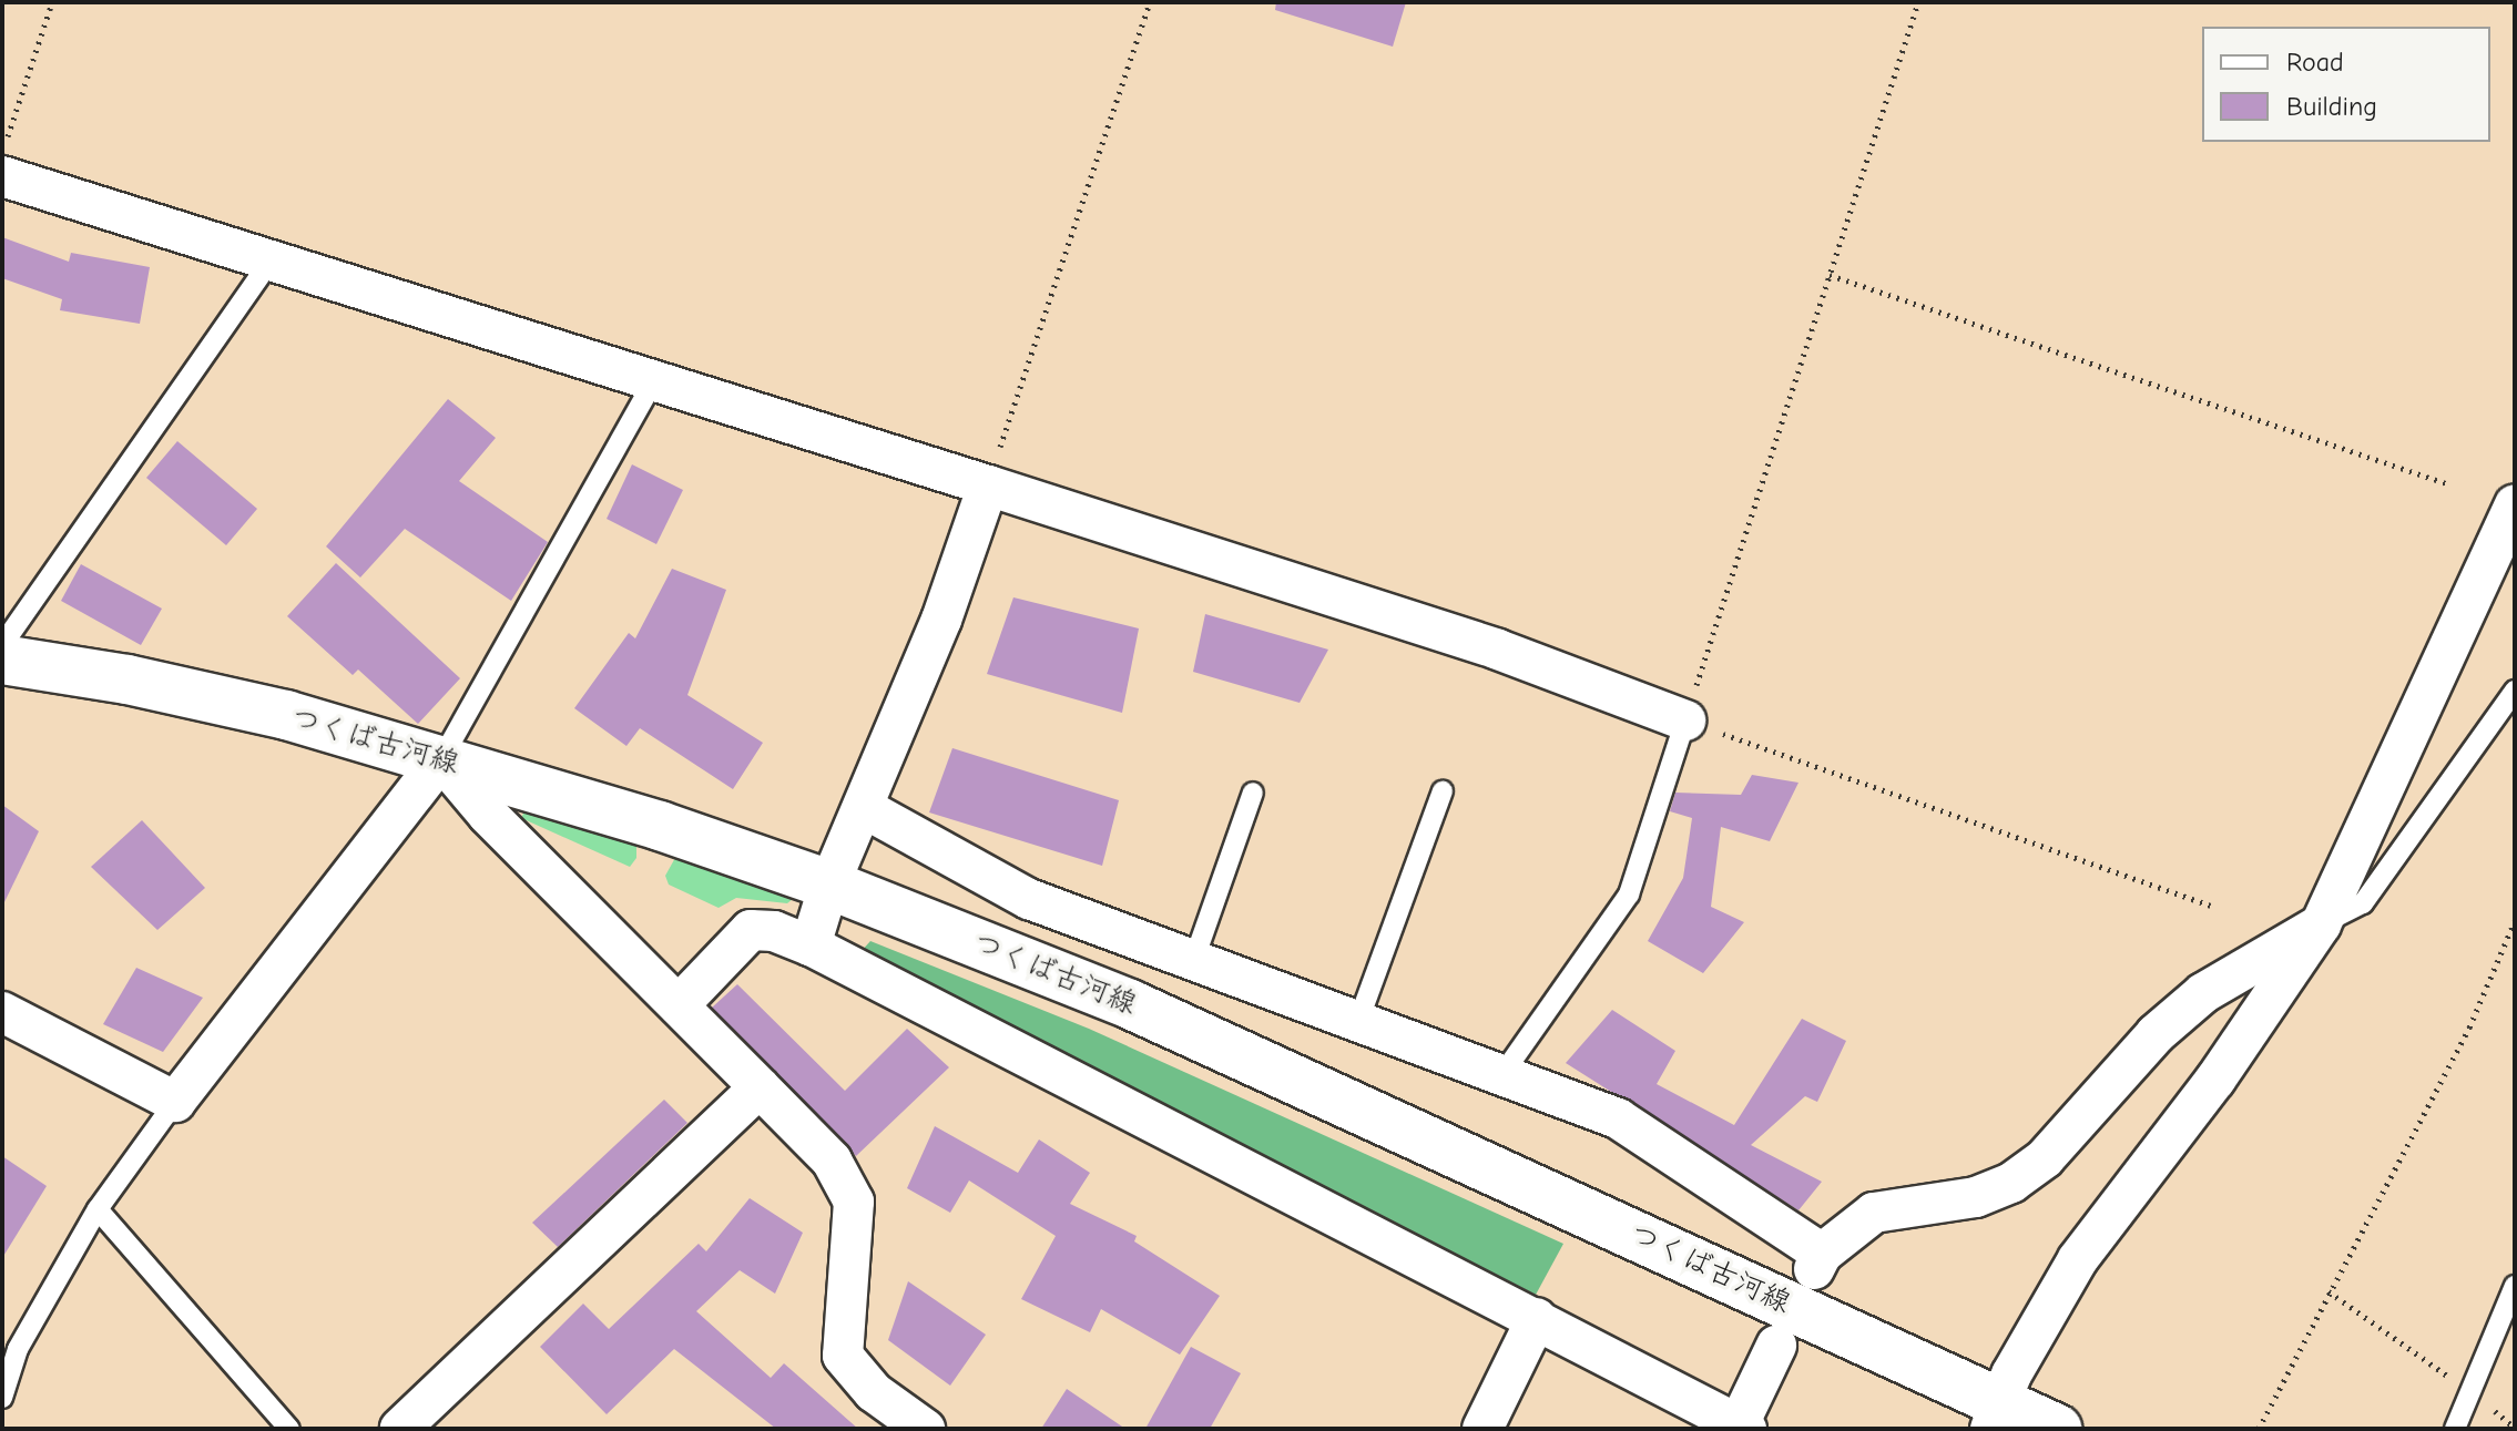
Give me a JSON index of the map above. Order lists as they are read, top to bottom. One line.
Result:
{"streets":{"main road":["つくば古河線"]},"legend":["Road","Building"]}
